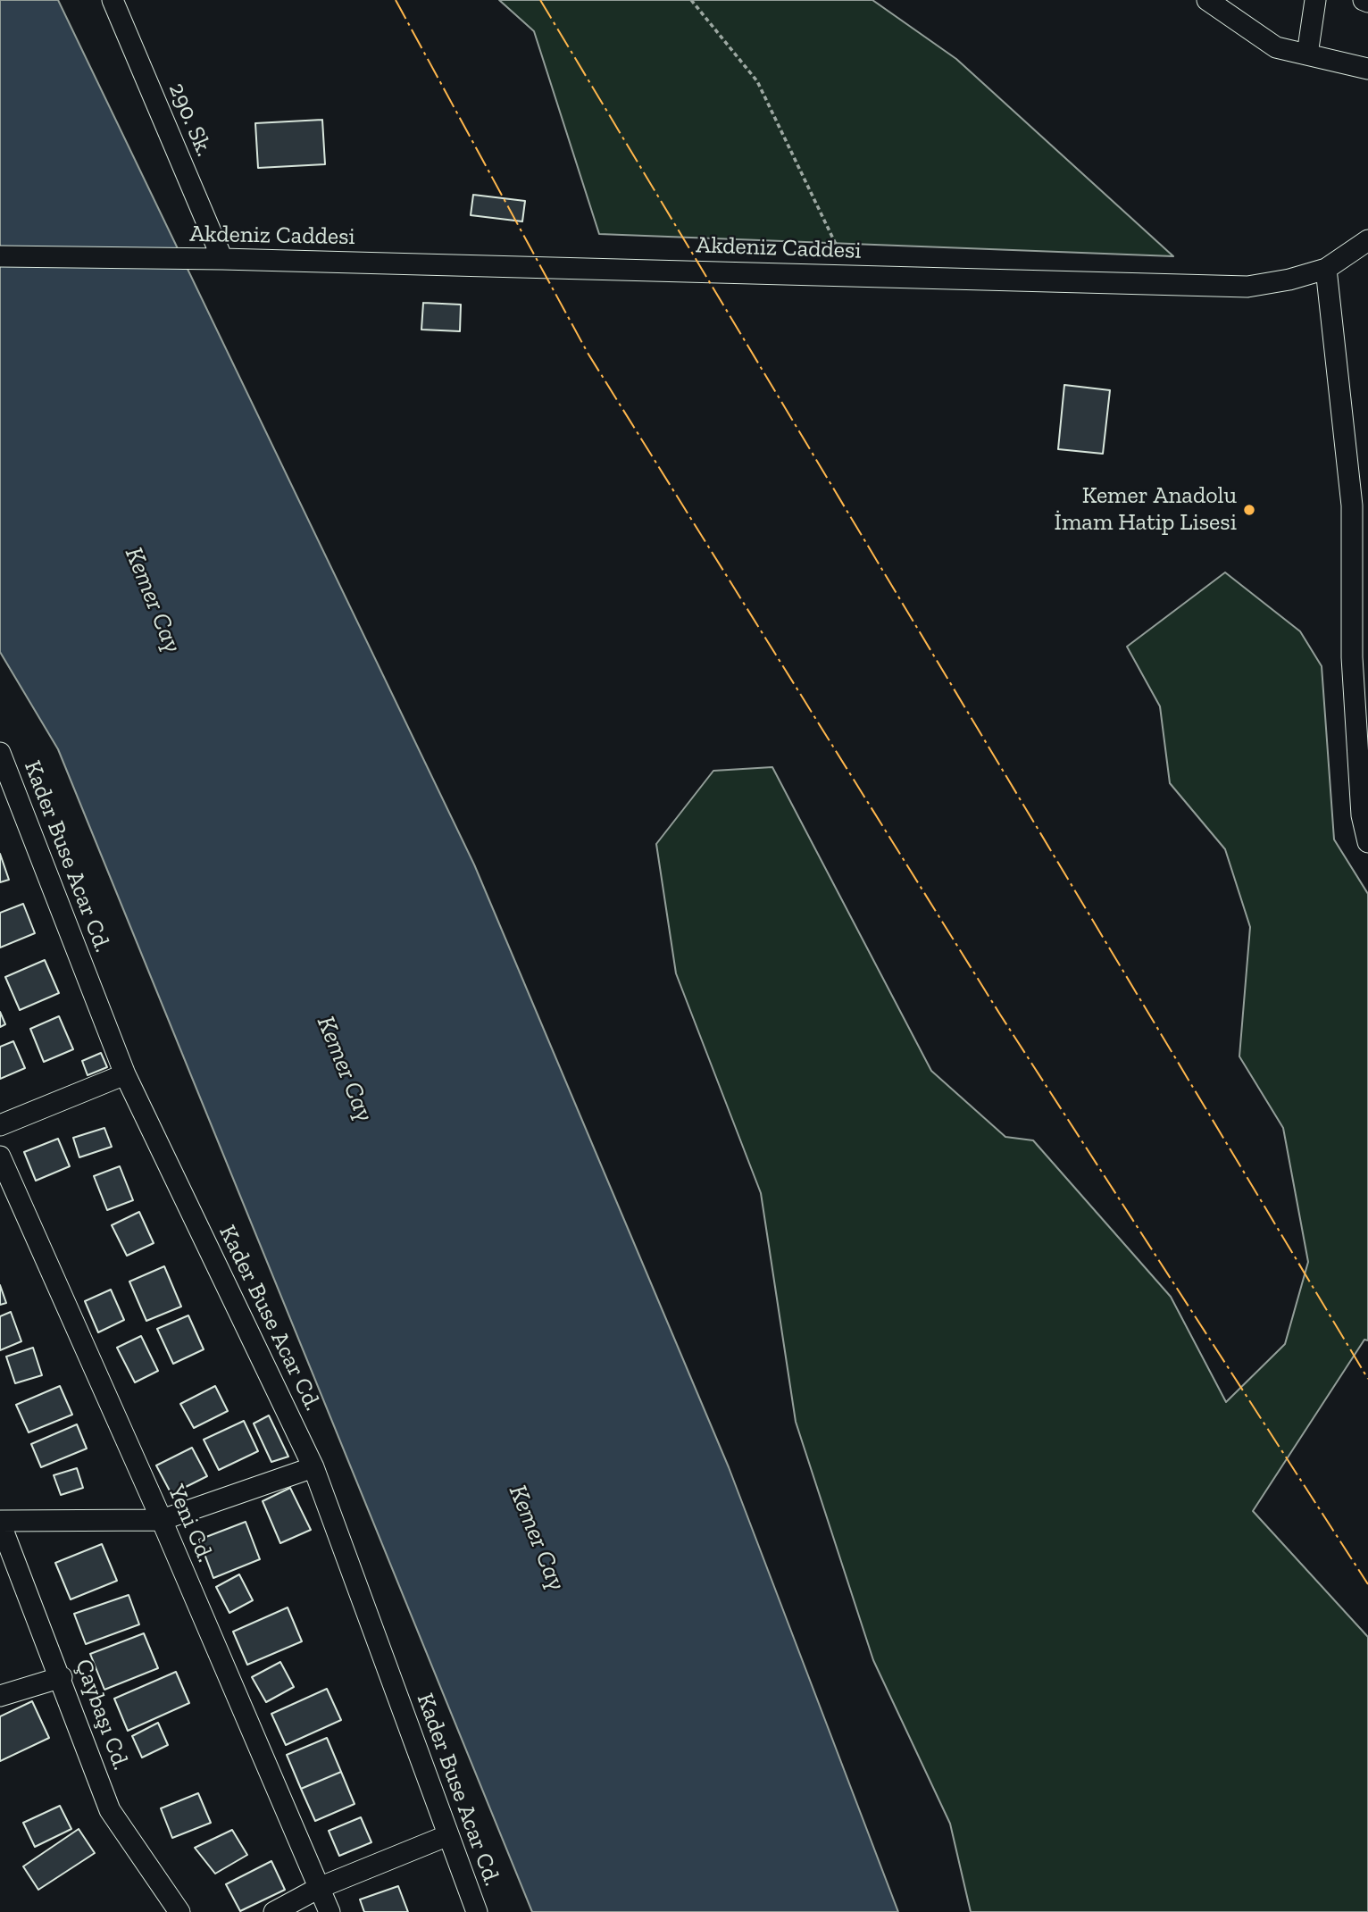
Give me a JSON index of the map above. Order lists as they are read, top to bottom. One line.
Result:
{"streets":{"street":["290. Sk.","Akdeniz Caddesi","Kader Buse Acar Cd.","Yeni Cd.","Çaybaşı Cd."]},"crossings":[["290. Sk.","Akdeniz Caddesi"]],"water":["Kemer Cay"],"places":["Kemer Anadolu İmam Hatip Lisesi"]}
